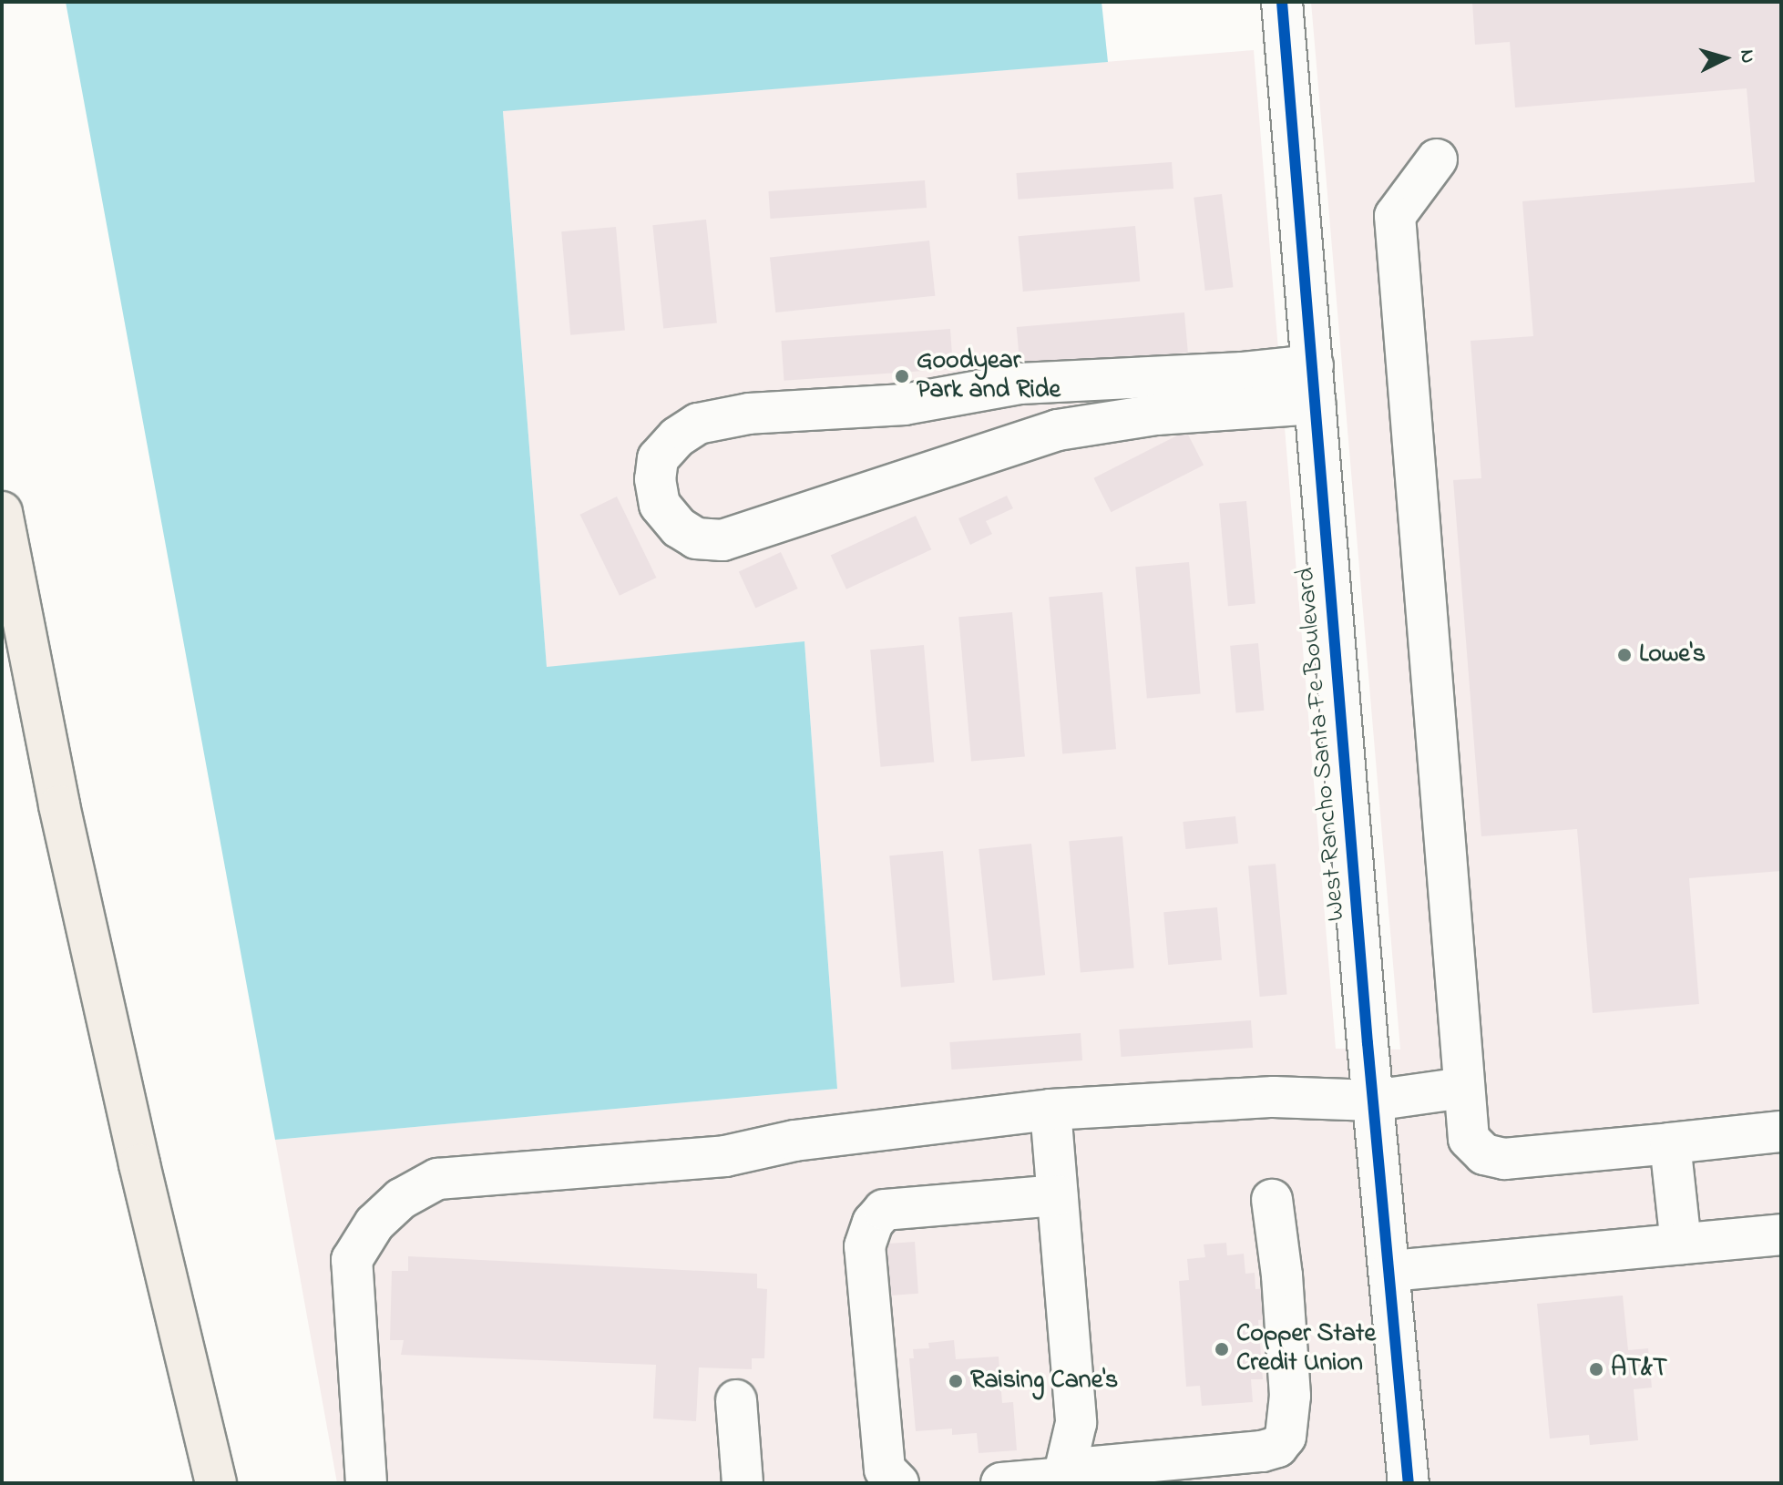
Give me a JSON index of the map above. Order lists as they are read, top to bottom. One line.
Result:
{"streets":{"street":["West Rancho Santa Fe Boulevard"]},"places":["Goodyear Park and Ride","Lowe's","Copper State Credit Union","AT&T","Raising Cane's"],"north":"right"}
